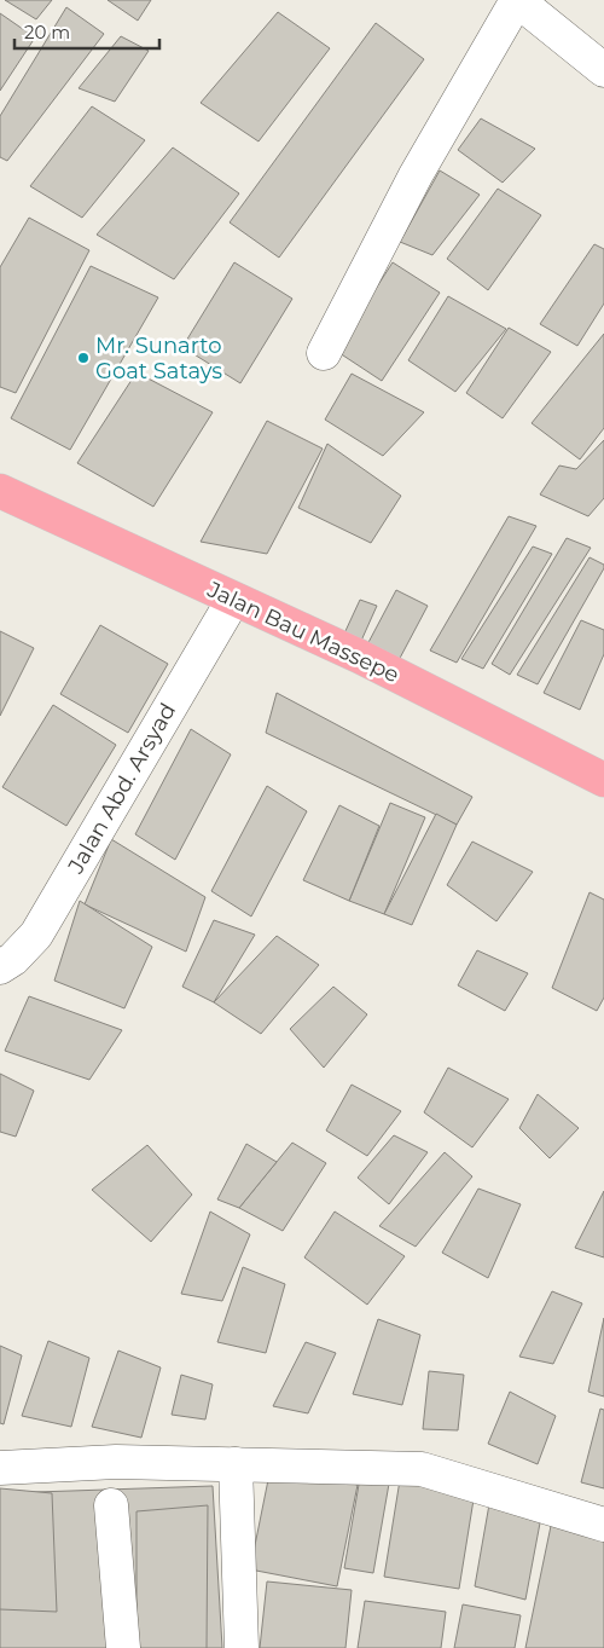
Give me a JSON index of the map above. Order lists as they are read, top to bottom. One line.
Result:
{"streets":{"highway":["Jalan Bau Massepe"],"street":["Jalan Abd. Arsyad"]},"crossings":[["Jalan Bau Massepe","Jalan Abd. Arsyad"]],"places":["Mr. Sunarto Goat Satays"],"scale_bar":"20 m"}
